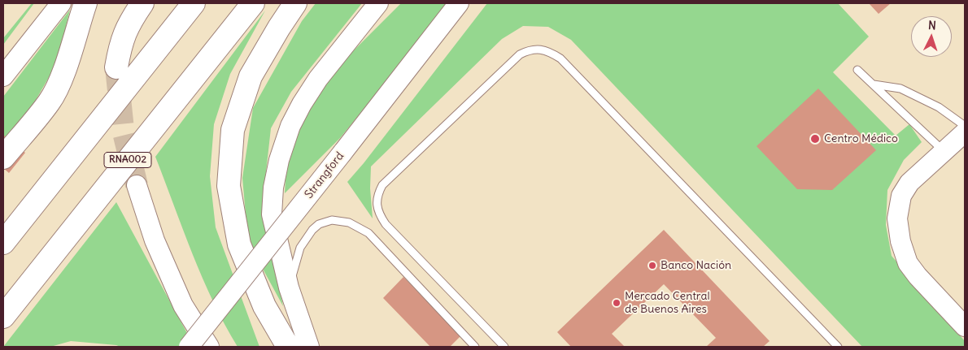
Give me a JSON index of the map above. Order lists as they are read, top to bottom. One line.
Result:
{"streets":{"highway":["RNA002"],"street":["Strangford"]},"places":["Centro Médico","Banco Nación","Mercado Central de Buenos Aires"],"north":"top"}
